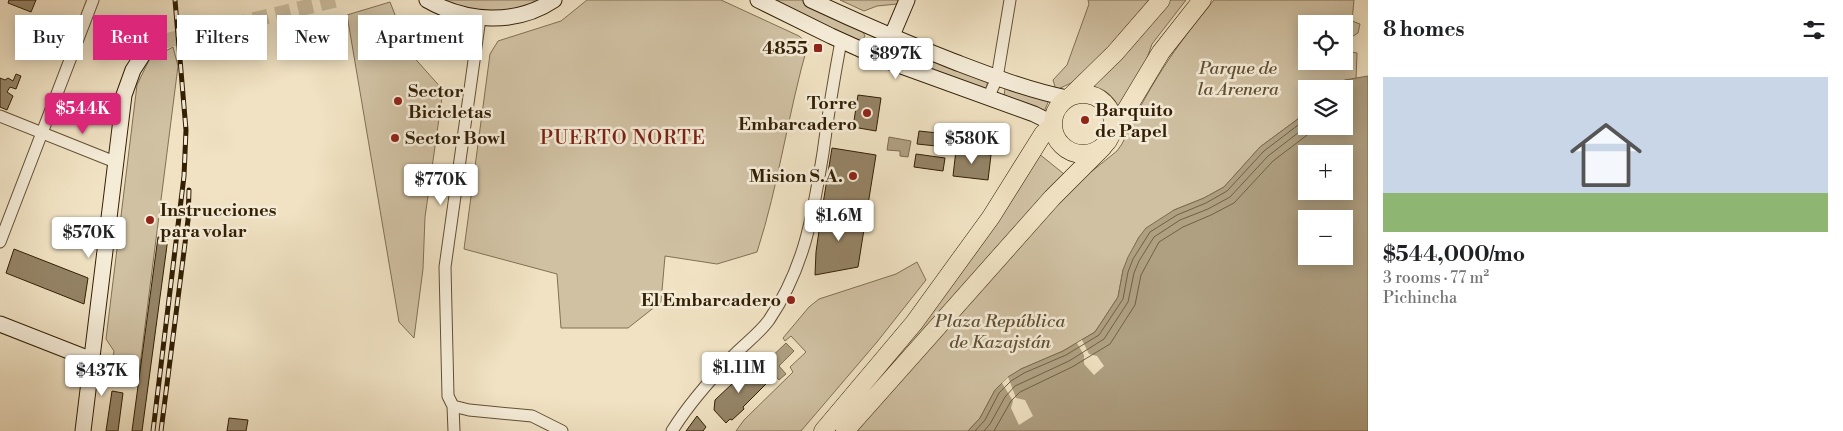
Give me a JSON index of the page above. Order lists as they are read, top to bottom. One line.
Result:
{"districts":["PUERTO NORTE"],"parks":["Parque de la Arenera","Plaza República de Kazajstán"],"places":{"transit":["4855"],"other":["Sector Bicicletas","Torre Embarcadero","Barquito de Papel","Sector Bowl","Mision S.A.","Instrucciones para volar","El Embarcadero"]},"page":{"heading":"8 homes","map_buttons":["+","−"],"chip":["Buy","Rent","Filters","New","Apartment"],"price":["$897K","$544K","$580K","$770K","$1.6M","$570K","$1.11M","$437K"],"list":[{"name":"$544,000/mo","note":"3 rooms · 77 m² · Pichincha"}]}}
